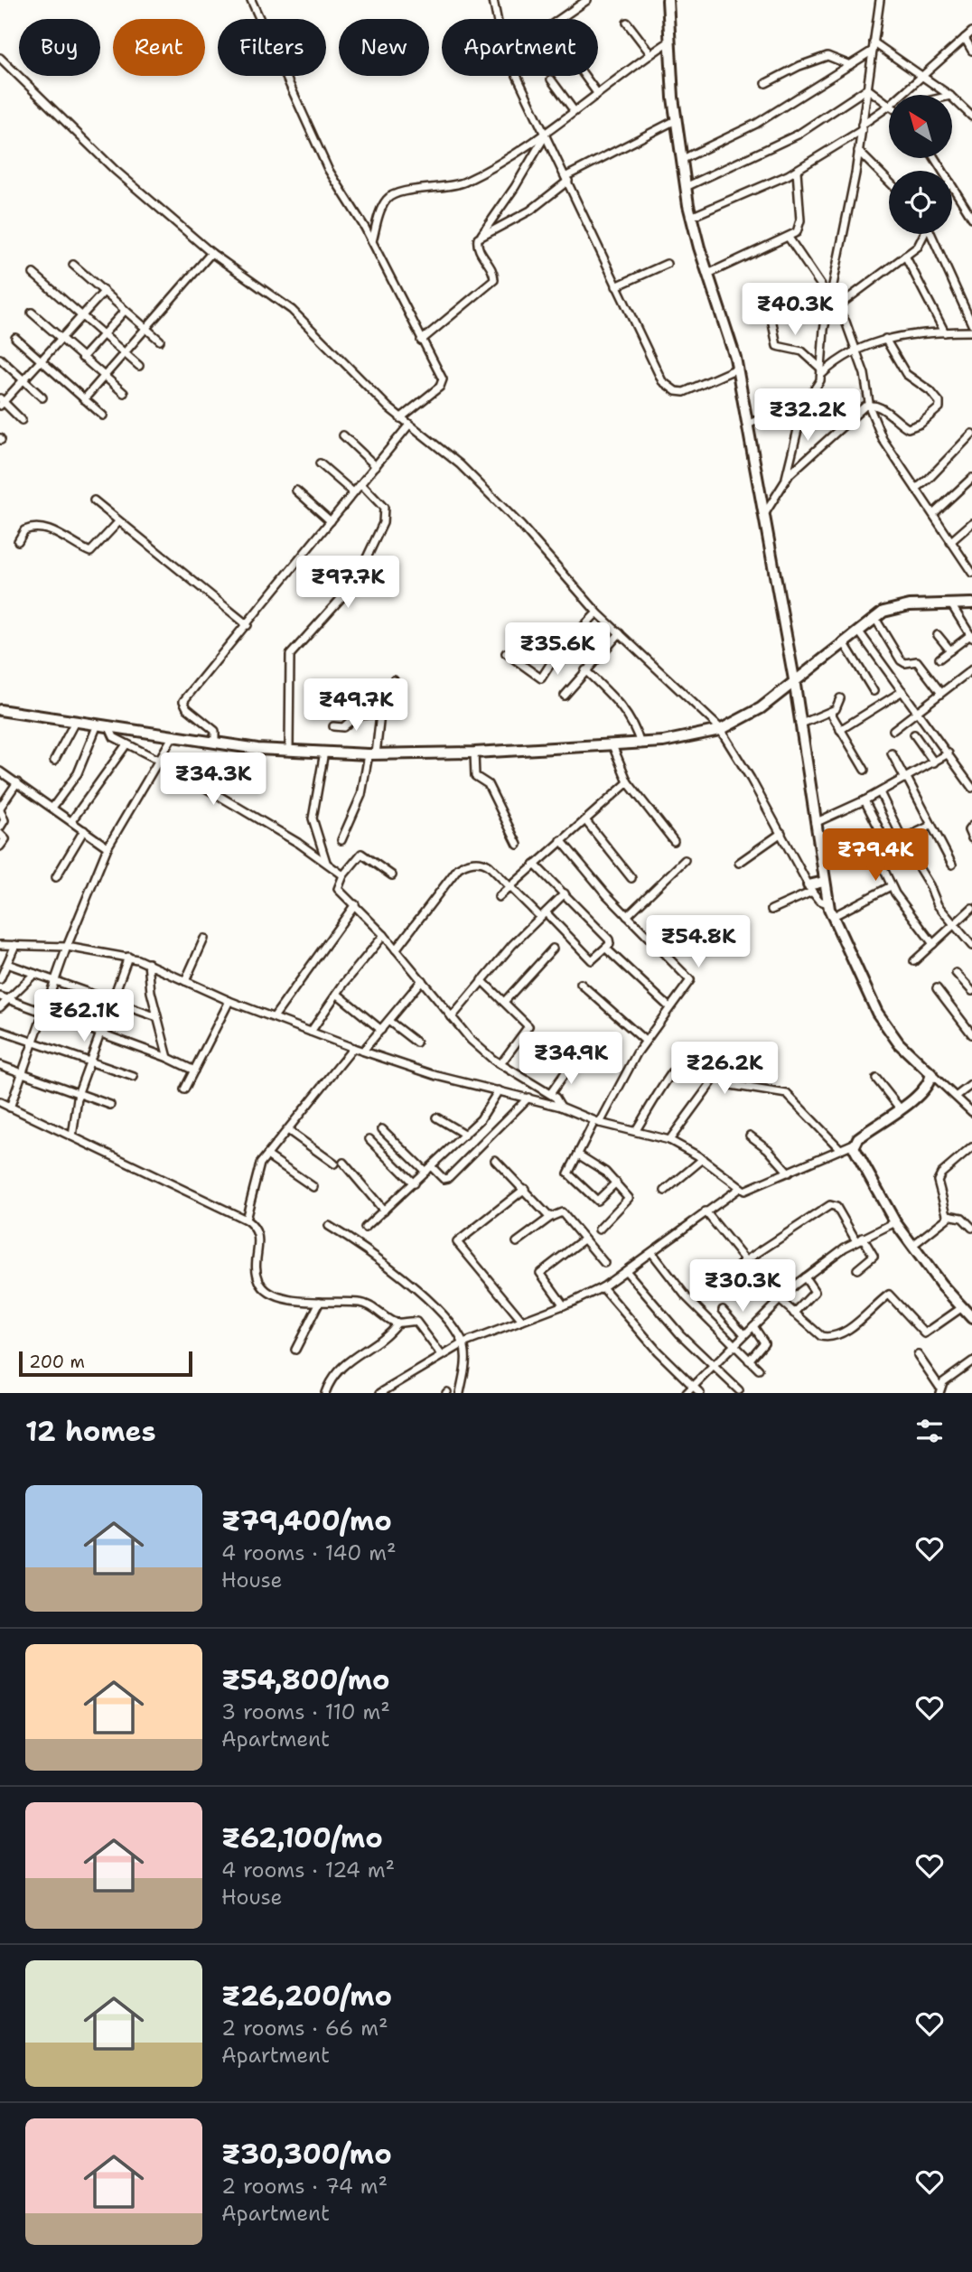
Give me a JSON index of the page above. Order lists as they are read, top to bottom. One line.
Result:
{"scale_bar":"200 m","north":"top left","page":{"chip":["Buy","Rent","Filters","New","Apartment"],"price":["₹40.3K","₹32.2K","₹97.7K","₹35.6K","₹49.7K","₹34.3K","₹79.4K","₹54.8K","₹62.1K","₹34.9K","₹26.2K","₹30.3K"],"scale":"200 m","heading":"12 homes","list":[{"name":"₹79,400/mo","note":"4 rooms · 140 m² · House"},{"name":"₹54,800/mo","note":"3 rooms · 110 m² · Apartment"},{"name":"₹62,100/mo","note":"4 rooms · 124 m² · House"},{"name":"₹26,200/mo","note":"2 rooms · 66 m² · Apartment"},{"name":"₹30,300/mo","note":"2 rooms · 74 m² · Apartment"}]}}
